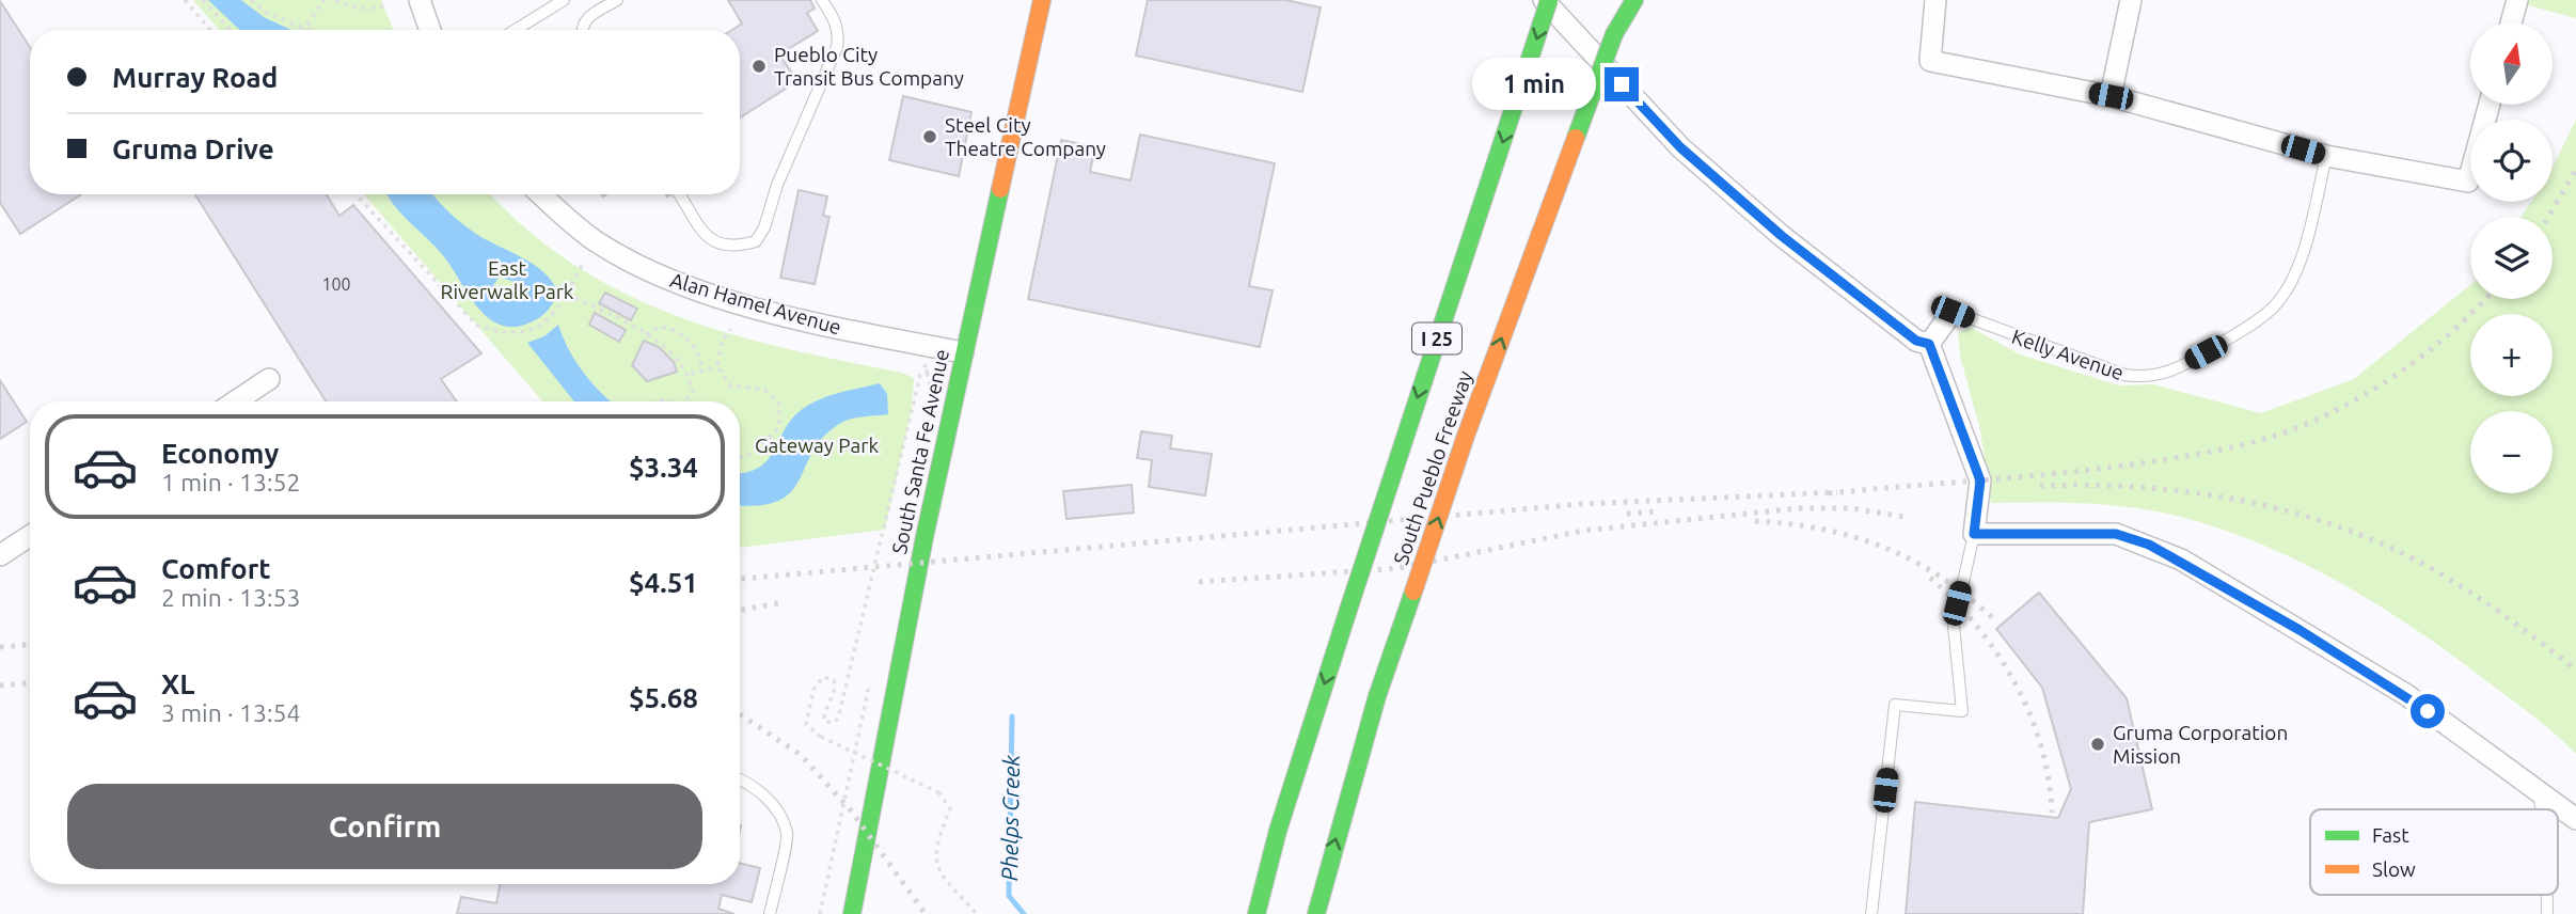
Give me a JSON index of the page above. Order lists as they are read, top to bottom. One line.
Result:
{"streets":{"main road":["I 25","South Santa Fe Avenue","South Pueblo Freeway"],"street":["Alan Hamel Avenue"],"lane":["Kelly Avenue"]},"crossings":[["Alan Hamel Avenue","South Santa Fe Avenue"]],"water":["Phelps Creek"],"parks":["East Riverwalk Park","Gateway Park"],"places":["Pueblo City Transit Bus Company","Steel City Theatre Company","Gruma Corporation Mission"],"house_numbers":["100"],"legend":["Fast","Slow"],"north":"top","page":{"map_buttons":["+","−"],"banner":["Murray Road","Gruma Drive"],"bubble":"1 min","list":[{"name":"Economy","note":"1 min · 13:52","value":"$3.34"},{"name":"Comfort","note":"2 min · 13:53","value":"$4.51"},{"name":"XL","note":"3 min · 13:54","value":"$5.68"}],"buttons":"Confirm"}}
